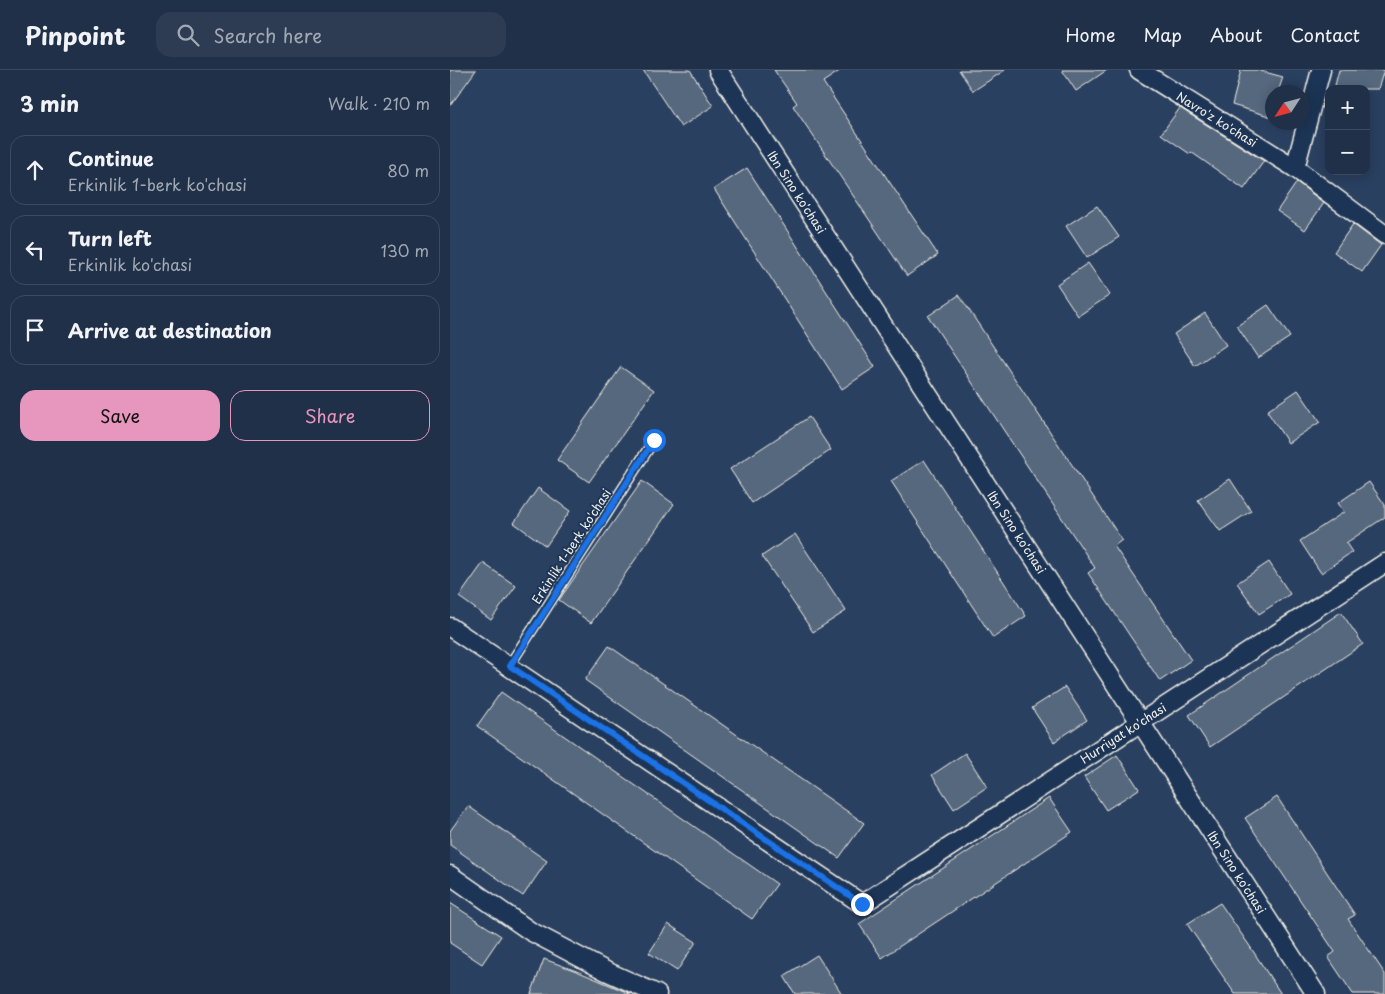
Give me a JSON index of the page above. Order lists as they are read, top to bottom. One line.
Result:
{"streets":{"street":["Navro'z ko'chasi","Ibn Sino ko'chasi","Hurriyat ko'chasi"],"lane":["Erkinlik 1-berk ko'chasi"]},"crossings":[["Ibn Sino ko'chasi","Hurriyat ko'chasi"],["Erkinlik 1-berk ko'chasi","Hurriyat ko'chasi"]],"north":"bottom left","page":{"header":"Pinpoint","search":"Search here","nav":["Home","Map","About","Contact"],"heading":["3 min","Walk · 210 m"],"map_buttons":["+","−"],"list":[["Continue","Erkinlik 1-berk ko'chasi","80 m"],["Turn left","Erkinlik ko'chasi","130 m"],"Arrive at destination"],"buttons":["Save","Share"]}}
